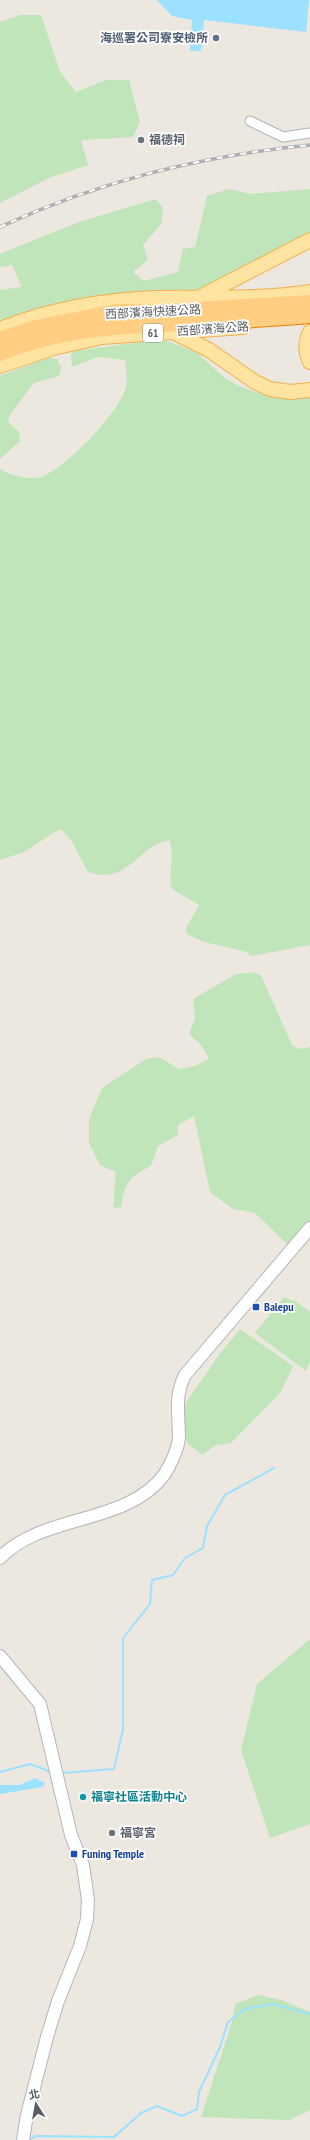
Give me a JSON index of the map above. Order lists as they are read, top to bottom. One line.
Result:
{"streets":{"highway":["西部濱海快速公路","61"],"main road":["西部濱海公路"]},"places":{"other":["海巡署公司寮安檢所","福德祠","福寧社區活動中心","福寧宮"],"transit":["Balepu","Funing Temple"]},"north":"top"}
